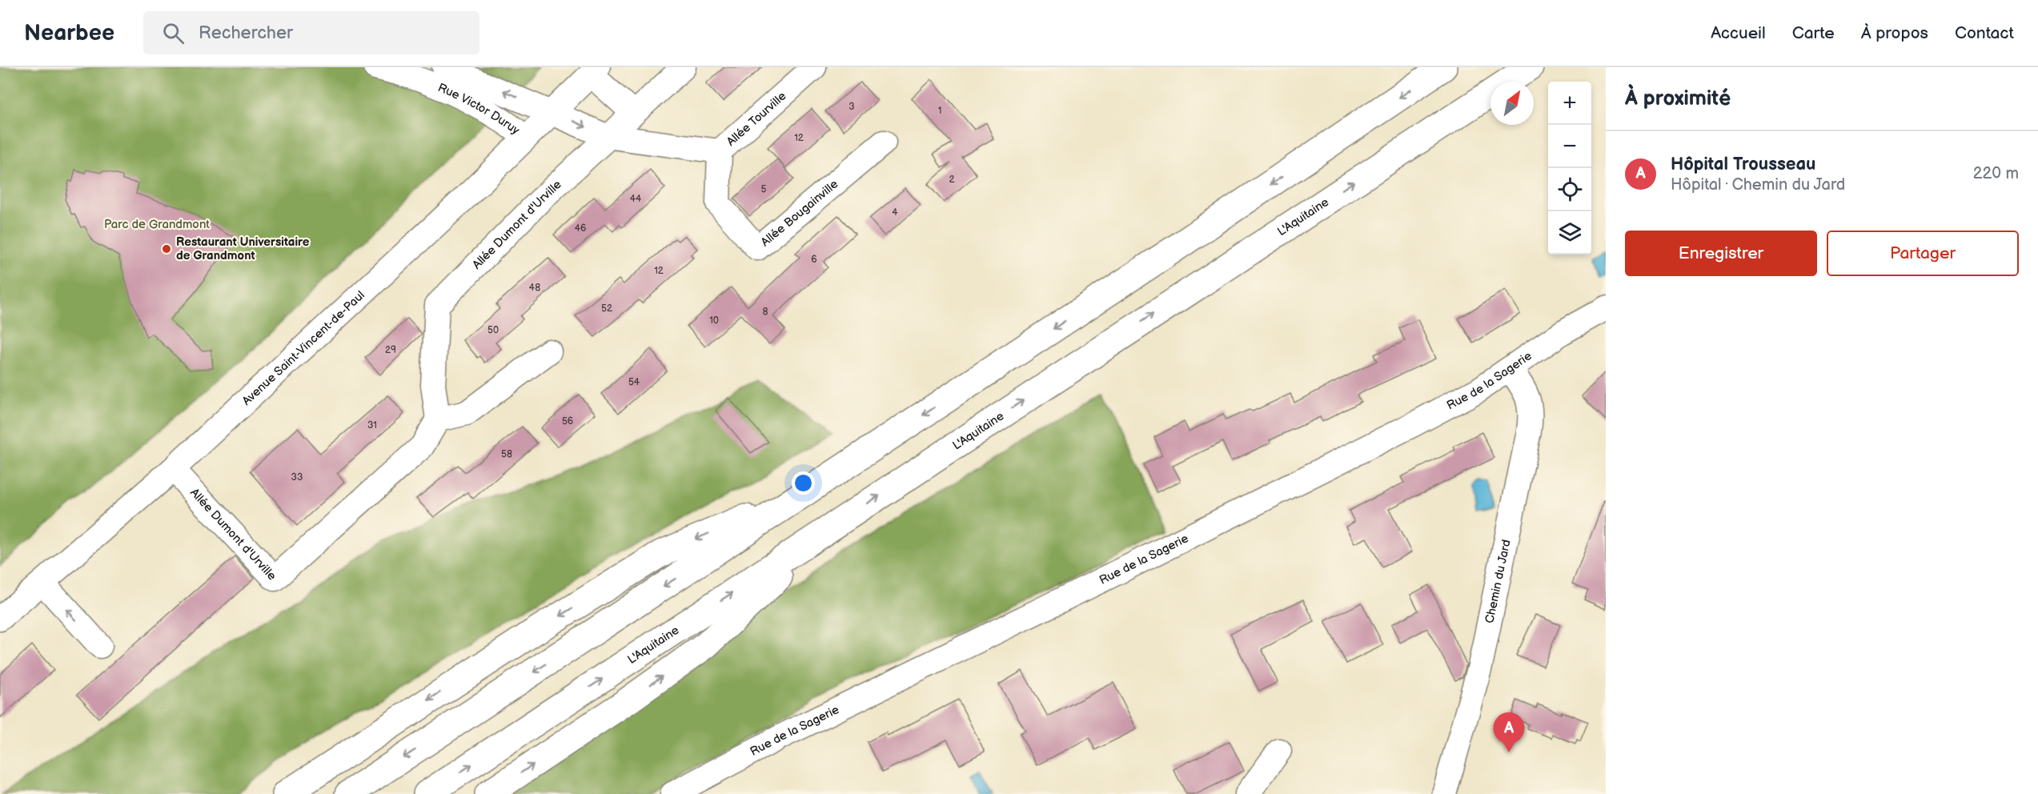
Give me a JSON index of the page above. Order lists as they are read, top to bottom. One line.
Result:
{"streets":{"highway":["L'Aquitaine"],"street":["Rue Victor Duruy","Allée Tourville","Allée Bougainville","Allée Dumont d'Urville","Avenue Saint-Vincent-de-Paul","Rue de la Sagerie","Chemin du Jard"]},"crossings":[["Rue Victor Duruy","Allée Tourville"],["Rue Victor Duruy","Allée Dumont d'Urville"],["Rue Victor Duruy","Avenue Saint-Vincent-de-Paul"],["Allée Tourville","Allée Bougainville"],["Allée Tourville","Allée Dumont d'Urville"],["Allée Dumont d'Urville","Avenue Saint-Vincent-de-Paul"],["Rue de la Sagerie","Chemin du Jard"]],"parks":["Parc de Grandmont"],"places":["Restaurant Universitaire de Grandmont"],"house_numbers":["3","1","12","2","5","44","4","46","6","12","48","52","8","10","50","29","54","56","31","58","33"],"north":"top right","page":{"header":"Nearbee","search":"Rechercher","nav":["Accueil","Carte","À propos","Contact"],"heading":"À proximité","map_buttons":["+","−"],"list":[{"mark":"A","name":"Hôpital Trousseau","note":"Hôpital · Chemin du Jard","value":"220 m"}],"buttons":["Enregistrer","Partager"],"pins":"A"}}
